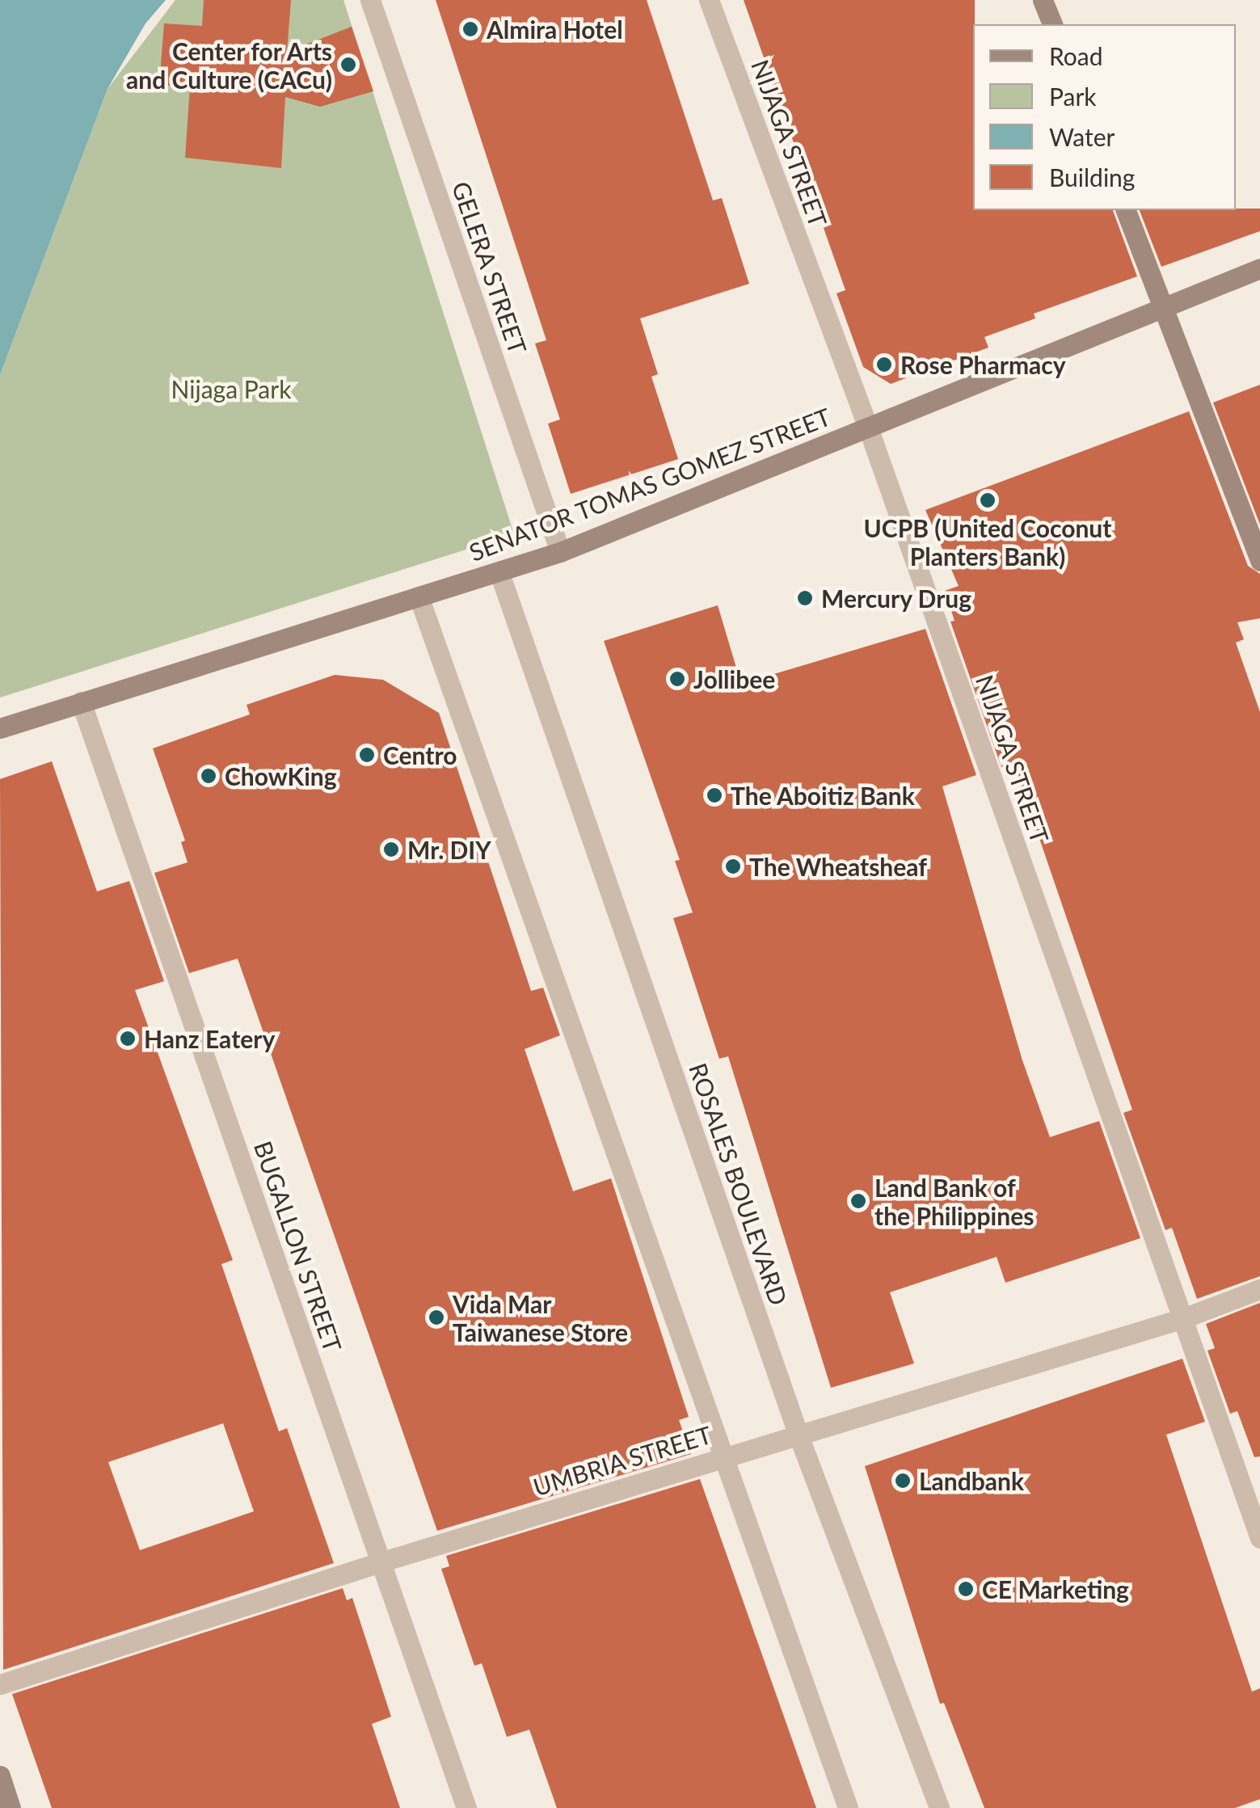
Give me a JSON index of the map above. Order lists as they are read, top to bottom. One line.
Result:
{"streets":{"main road":["SENATOR TOMAS GOMEZ STREET"],"street":["NIJAGA STREET","GELERA STREET","ROSALES BOULEVARD","BUGALLON STREET","UMBRIA STREET"]},"crossings":[["NIJAGA STREET","SENATOR TOMAS GOMEZ STREET"],["NIJAGA STREET","UMBRIA STREET"],["GELERA STREET","SENATOR TOMAS GOMEZ STREET"],["SENATOR TOMAS GOMEZ STREET","ROSALES BOULEVARD"],["SENATOR TOMAS GOMEZ STREET","BUGALLON STREET"],["ROSALES BOULEVARD","UMBRIA STREET"],["BUGALLON STREET","UMBRIA STREET"]],"parks":["Nijaga Park"],"places":["Almira Hotel","Center for Arts and Culture (CACu)","Rose Pharmacy","UCPB (United Coconut Planters Bank)","Mercury Drug","Jollibee","Centro","ChowKing","The Aboitiz Bank","Mr. DIY","The Wheatsheaf","Hanz Eatery","Land Bank of the Philippines","Vida Mar Taiwanese Store","Landbank","CE Marketing"],"legend":["Road","Park","Water","Building"]}
